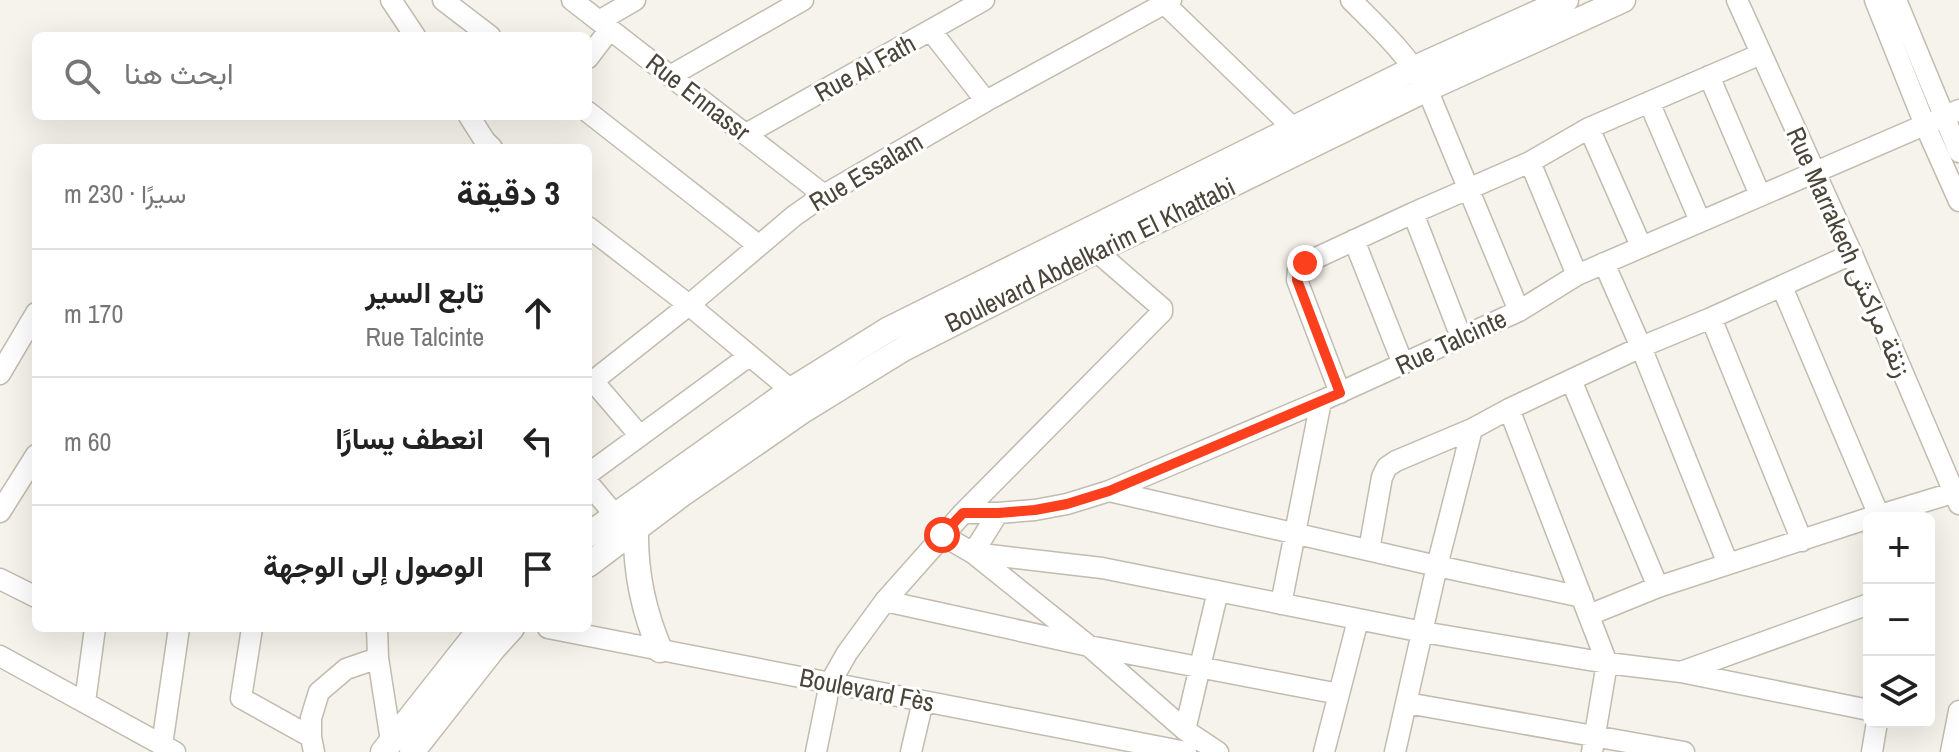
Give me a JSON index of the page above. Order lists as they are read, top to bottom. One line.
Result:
{"streets":{"street":["Rue Al Fath","Rue Ennassr","Rue Essalam","Rue Marrakech زنقة مراكش","Boulevard Abdelkarim El Khattabi","Rue Talcinte","Boulevard Fès"]},"crossings":[["Rue Al Fath","Rue Ennassr"],["Rue Ennassr","Rue Essalam"],["Rue Marrakech زنقة مراكش","Rue Talcinte"]],"page":{"search":"ابحث هنا","heading":["3 دقيقة","سيرًا · 230 m"],"list":[["تابع السير","Rue Talcinte","170 m"],["انعطف يسارًا","60 m"],"الوصول إلى الوجهة"],"map_buttons":["+","−"]}}
